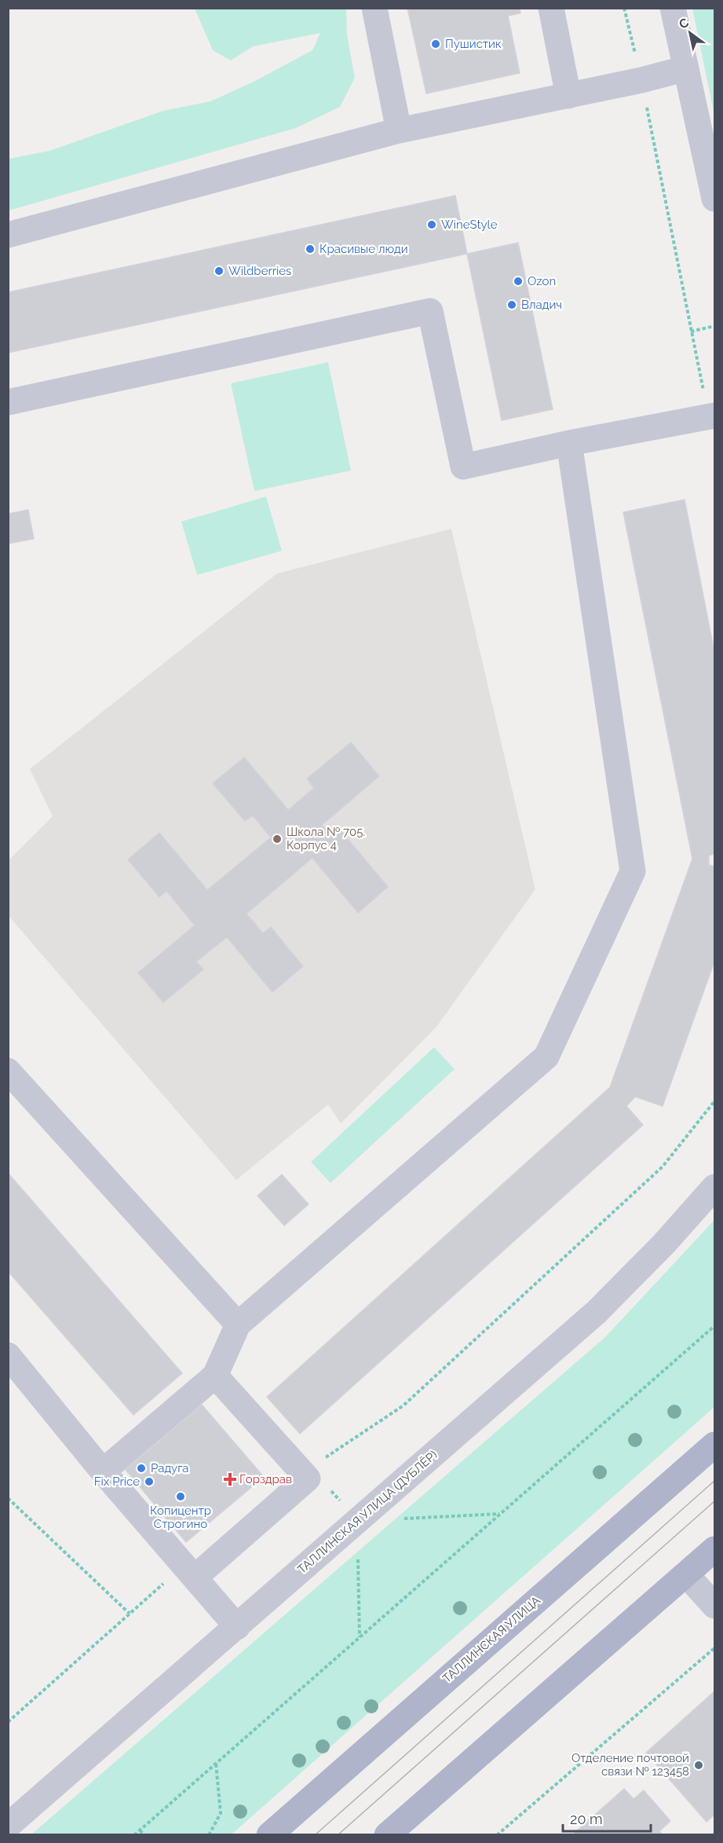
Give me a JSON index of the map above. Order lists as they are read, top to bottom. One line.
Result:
{"streets":{"main road":["ТАЛЛИНСКАЯ УЛИЦА"],"street":["ТАЛЛИНСКАЯ УЛИЦА (ДУБЛЁР)"]},"places":{"other":["Пушистик","WineStyle","Красивые люди","Wildberries","Ozon","Владич","Школа № 705. Корпус 4","Радуга","Fix Price","Копицентр Строгино","Отделение почтовой связи № 123458"],"health":["Горздрав"]},"scale_bar":"20 m","north":"top left"}
